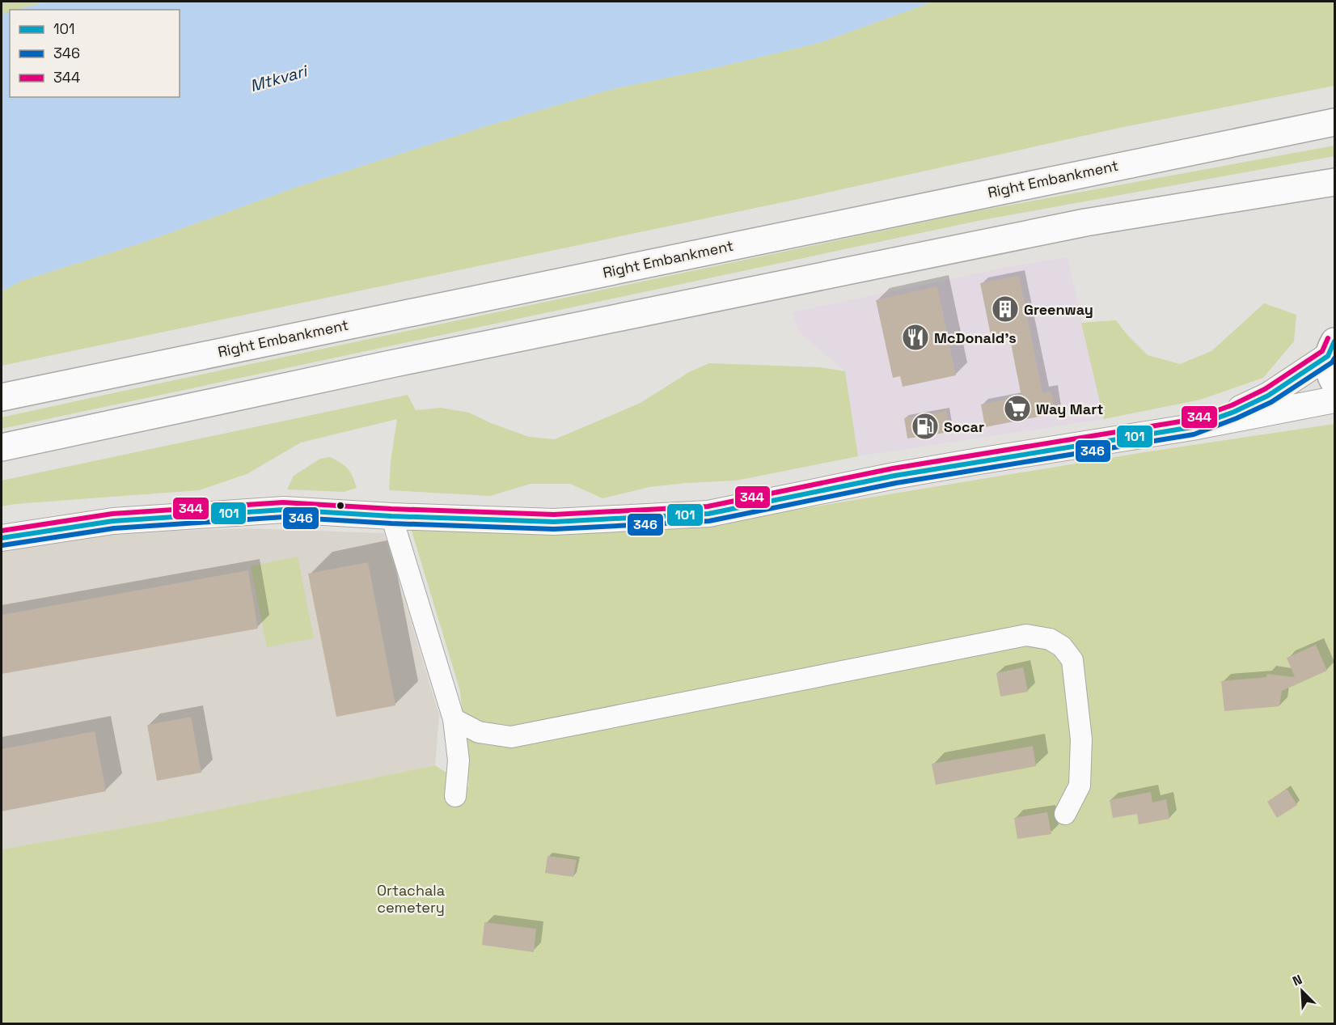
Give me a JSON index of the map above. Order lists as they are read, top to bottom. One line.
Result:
{"streets":{"highway":["Right Embankment"]},"water":["Mtkvari"],"parks":["Ortachala cemetery"],"places":{"building":["Greenway"],"restaurant":["McDonald's"],"supermarket":["Way Mart"],"fuel station":["Socar"]},"lines":["transit line 344","transit line 101","transit line 346"],"legend":["101","346","344"],"north":"top left"}
